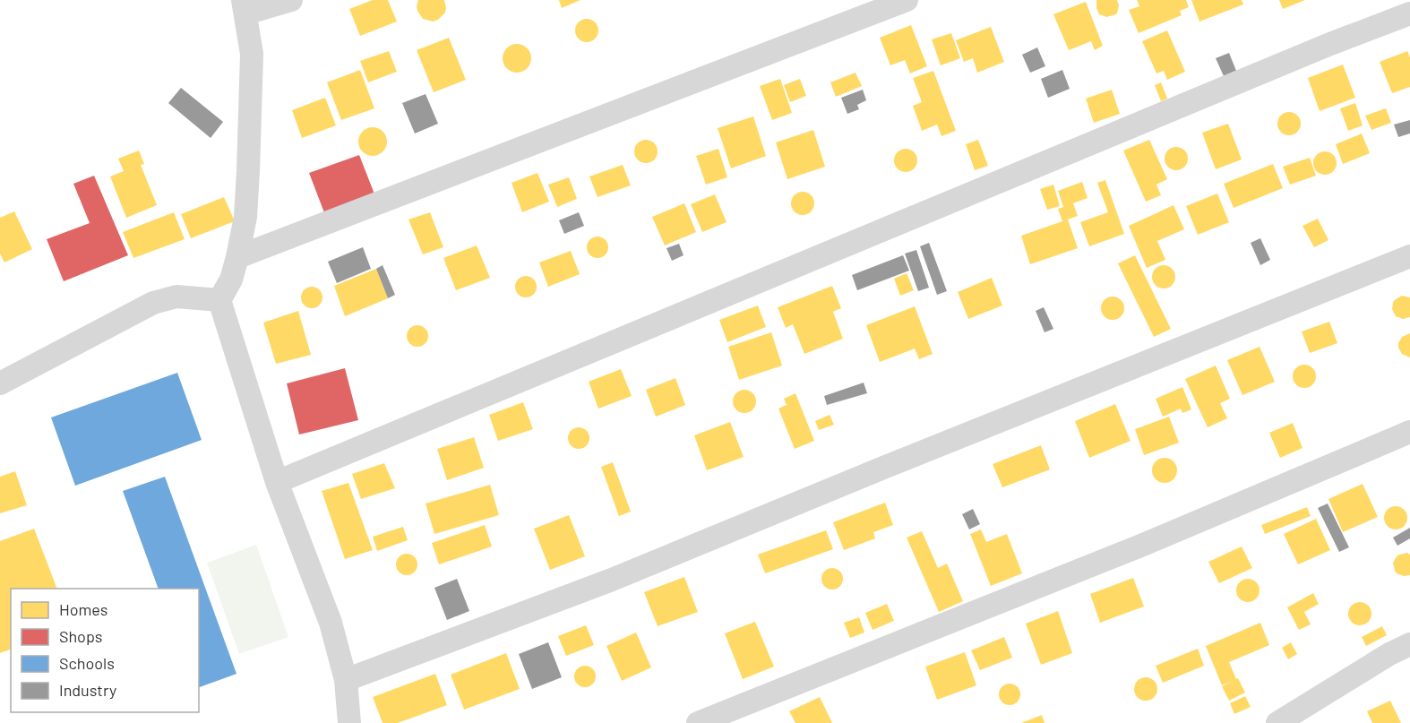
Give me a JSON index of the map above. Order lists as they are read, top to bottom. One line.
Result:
{"legend":["Homes","Shops","Schools","Industry"]}
